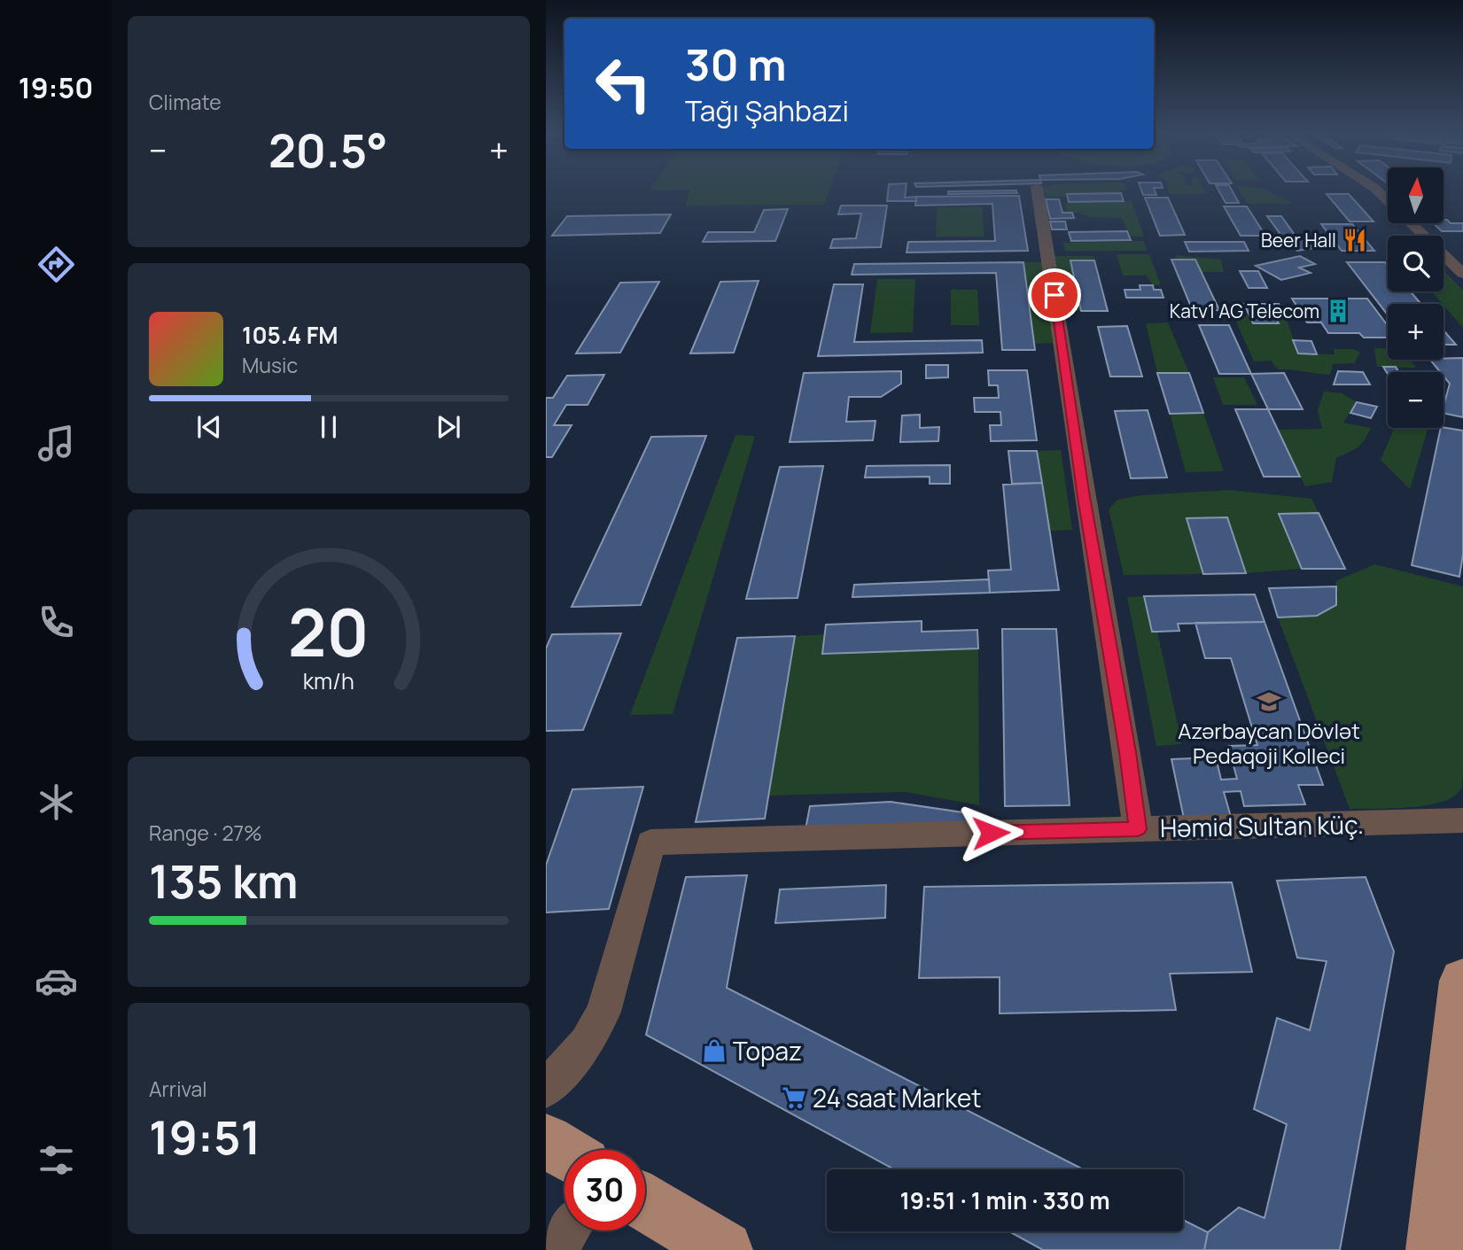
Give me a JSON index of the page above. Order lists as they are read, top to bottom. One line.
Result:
{"streets":{"street":["Həmid Sultan küç."]},"places":{"restaurant":["Beer Hall"],"building":["Katv1 AG Telecom"],"school or university":["Azərbaycan Dövlət Pedaqoji Kolleci"],"shop":["Topaz"],"supermarket":["24 saat Market"]},"north":"top","page":{"tabs":"19:50","tile":["Climate",["Range · 27%","135 km"],["Arrival","19:51"]],"turn":["30 m","Tağı Şahbazi"],"heat":["−","20.5°","+"],"map_buttons":["+","−"],"song":["105.4 FM","Music"],"limit":"30","trip":"19:51 · 1 min · 330 m","gauge":["20","km/h"]}}
